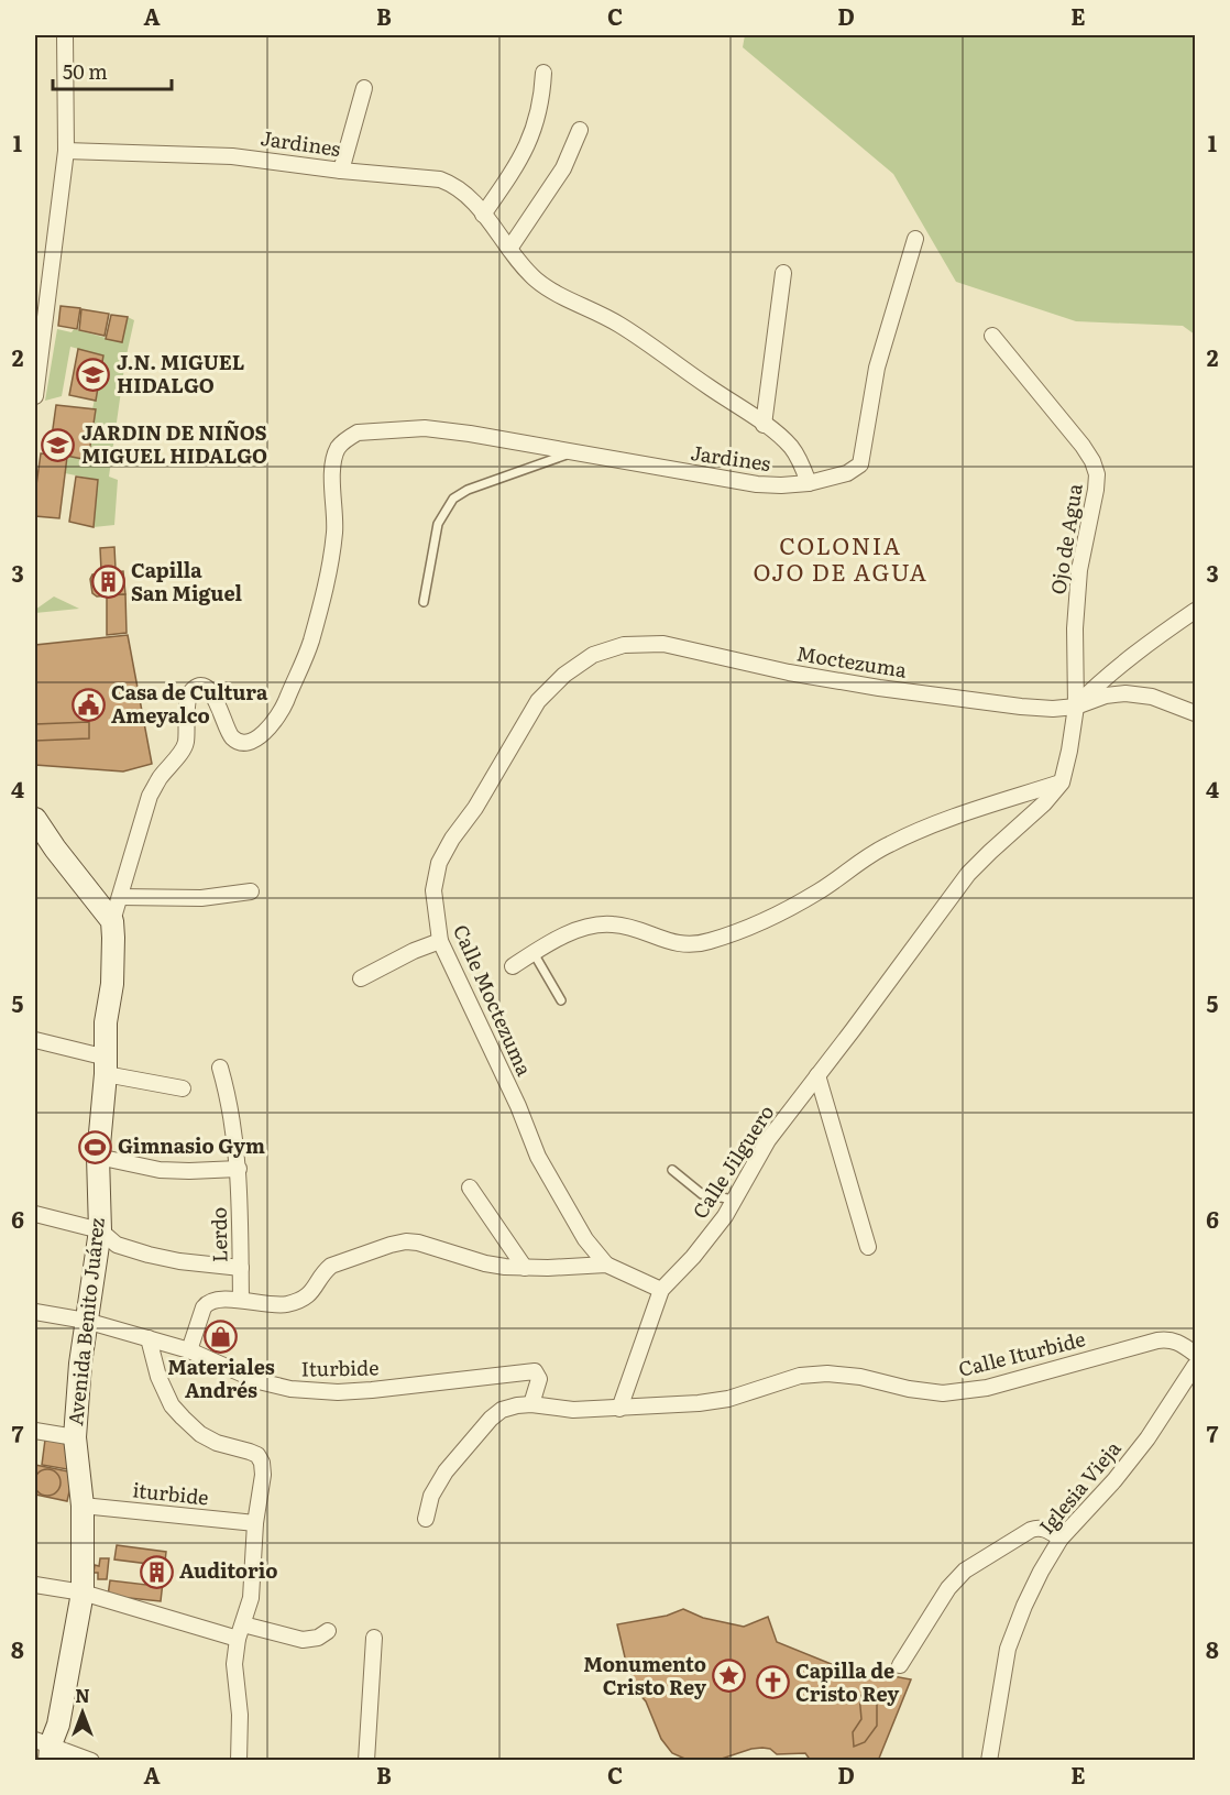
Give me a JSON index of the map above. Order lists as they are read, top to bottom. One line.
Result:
{"streets":{"street":["Jardines","Ojo de Agua","Moctezuma","Calle Moctezuma","Calle Jilguero","Lerdo","Avenida Benito Juárez","Calle Iturbide","Iturbide","Iglesia Vieja","iturbide"]},"crossings":[["Ojo de Agua","Moctezuma"],["Ojo de Agua","Calle Jilguero"],["Moctezuma","Calle Moctezuma"],["Moctezuma","Calle Jilguero"],["Avenida Benito Juárez","Iturbide"],["Avenida Benito Juárez","iturbide"]],"districts":["COLONIA OJO DE AGUA"],"places":{"school or university":["J.N. MIGUEL HIDALGO","JARDIN DE NIÑOS MIGUEL HIDALGO"],"building":["Capilla San Miguel","Auditorio"],"public building":["Casa de Cultura Ameyalco"],"sports":["Gimnasio Gym"],"shop":["Materiales Andrés"],"place":["Monumento Cristo Rey"],"church":["Capilla de Cristo Rey"]},"scale_bar":"50 m","north":"top","grid":{"columns":["A","B","C","D","E"],"rows":["1","2","3","4","5","6","7","8"]}}
